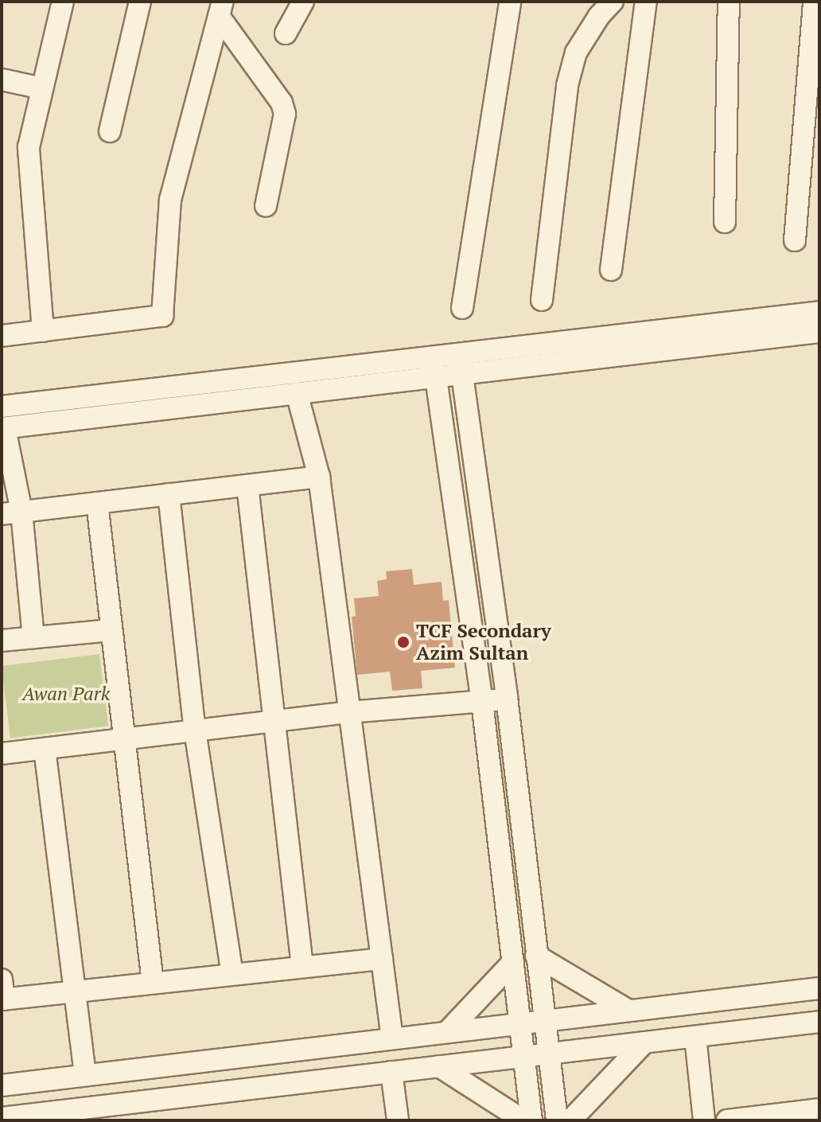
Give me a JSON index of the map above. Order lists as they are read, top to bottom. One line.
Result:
{"parks":["Awan Park"],"places":["TCF Secondary Azim Sultan"]}
